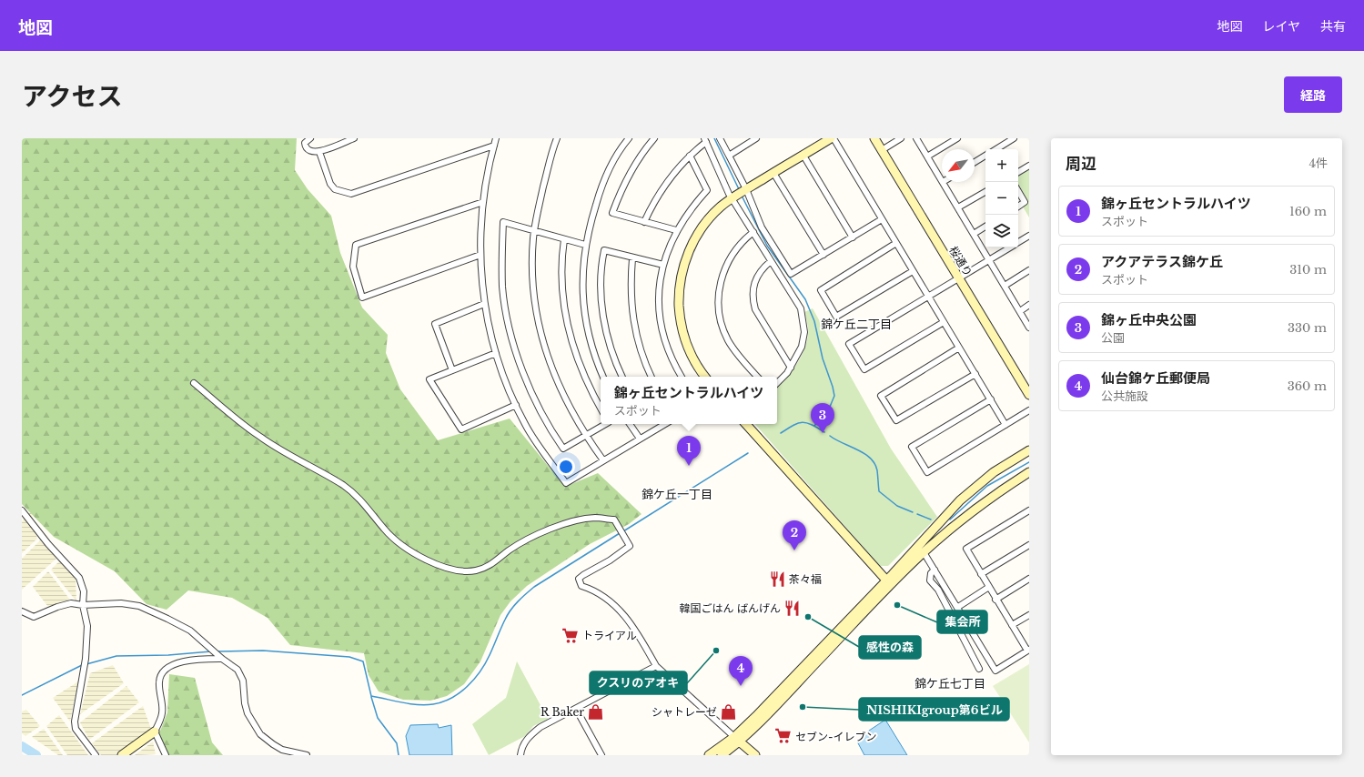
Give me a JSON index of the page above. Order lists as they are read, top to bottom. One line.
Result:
{"streets":{"street":["桜通り"]},"districts":["錦ケ丘二丁目","錦ケ丘一丁目","錦ケ丘七丁目"],"places":{"restaurant":["茶々福","韓国ごはん ばんげん"],"other":["集会所","感性の森","クスリのアオキ","NISHIKIgroup第6ビル"],"supermarket":["トライアル","セブン-イレブン"],"shop":["R Baker","シャトレーゼ"]},"north":"bottom left","page":{"header":"地図","nav":["地図","レイヤ","共有"],"title":"アクセス","buttons":"経路","heading":["周辺","4件"],"map_buttons":["+","−"],"list":[{"mark":"1","name":"錦ヶ丘セントラルハイツ","note":"スポット","value":"160 m"},{"mark":"2","name":"アクアテラス錦ケ丘","note":"スポット","value":"310 m"},{"mark":"3","name":"錦ヶ丘中央公園","note":"公園","value":"330 m"},{"mark":"4","name":"仙台錦ケ丘郵便局","note":"公共施設","value":"360 m"}],"popup":["錦ヶ丘セントラルハイツ","スポット"],"pins":["3","1","2","4"]}}
